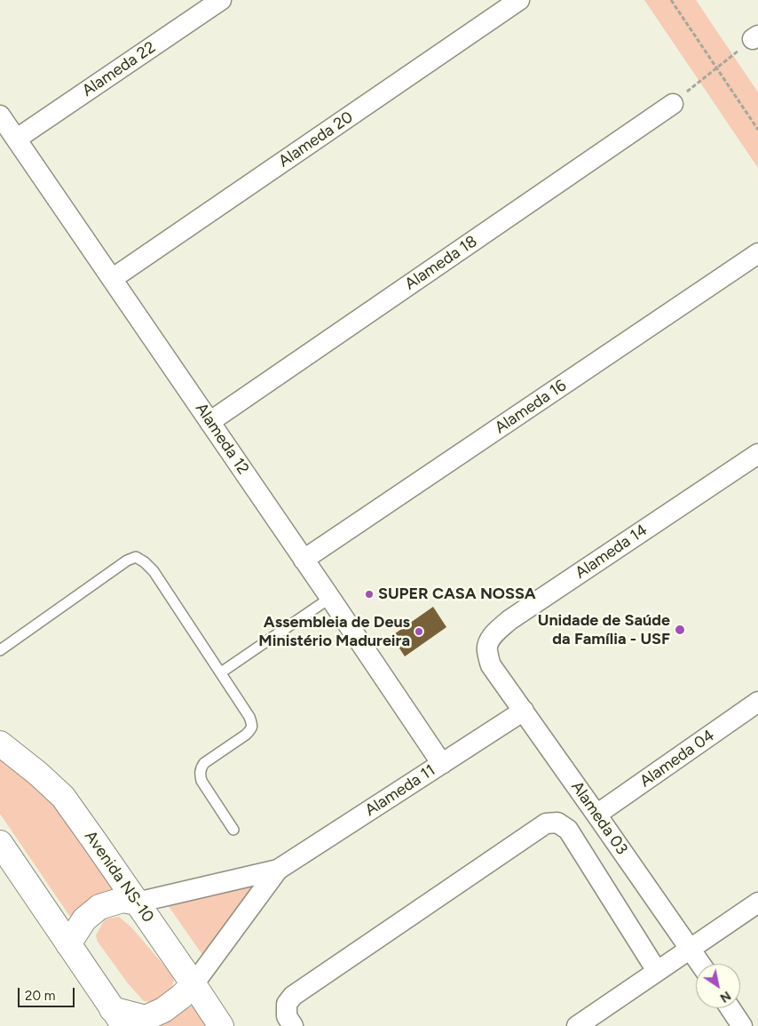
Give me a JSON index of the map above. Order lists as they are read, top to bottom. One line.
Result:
{"streets":{"street":["Alameda 22","Alameda 20","Alameda 18","Alameda 16","Alameda 12","Alameda 14","Alameda 04","Alameda 11","Alameda 03","Avenida NS-10"]},"crossings":[["Alameda 22","Alameda 12"],["Alameda 20","Alameda 12"],["Alameda 18","Alameda 12"],["Alameda 16","Alameda 12"],["Alameda 12","Alameda 11"],["Alameda 14","Alameda 03"],["Alameda 04","Alameda 03"],["Alameda 11","Alameda 03"],["Alameda 11","Avenida NS-10"]],"places":["SUPER CASA NOSSA","Unidade de Saúde da Família - USF","Assembleia de Deus Ministério Madureira"],"scale_bar":"20 m","north":"bottom right"}
